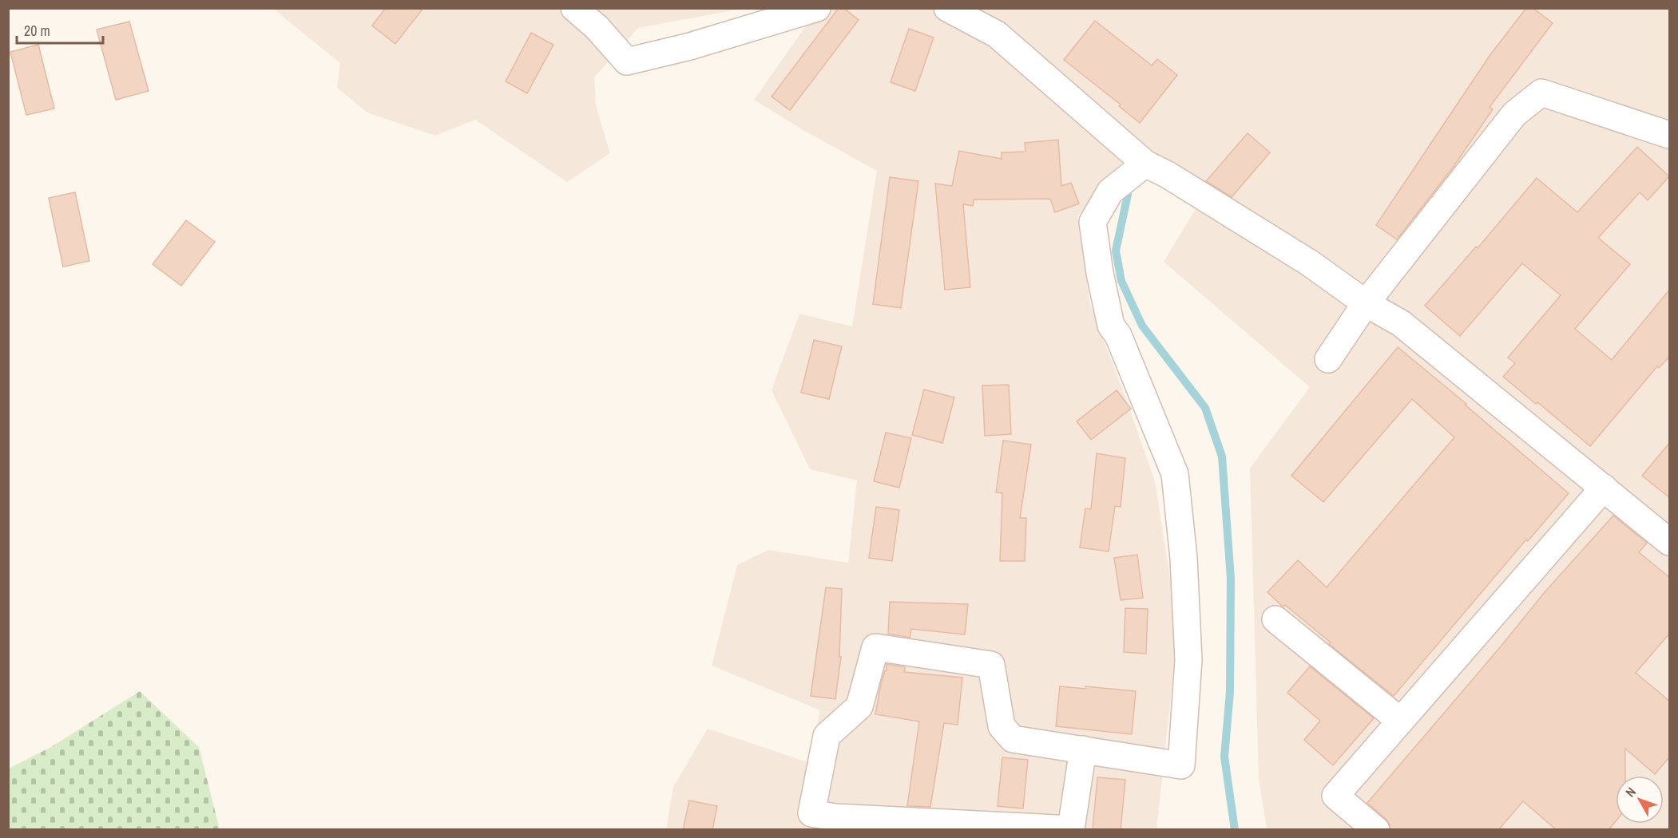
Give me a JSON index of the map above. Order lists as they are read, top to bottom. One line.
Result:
{"scale_bar":"20 m","north":"top left"}
